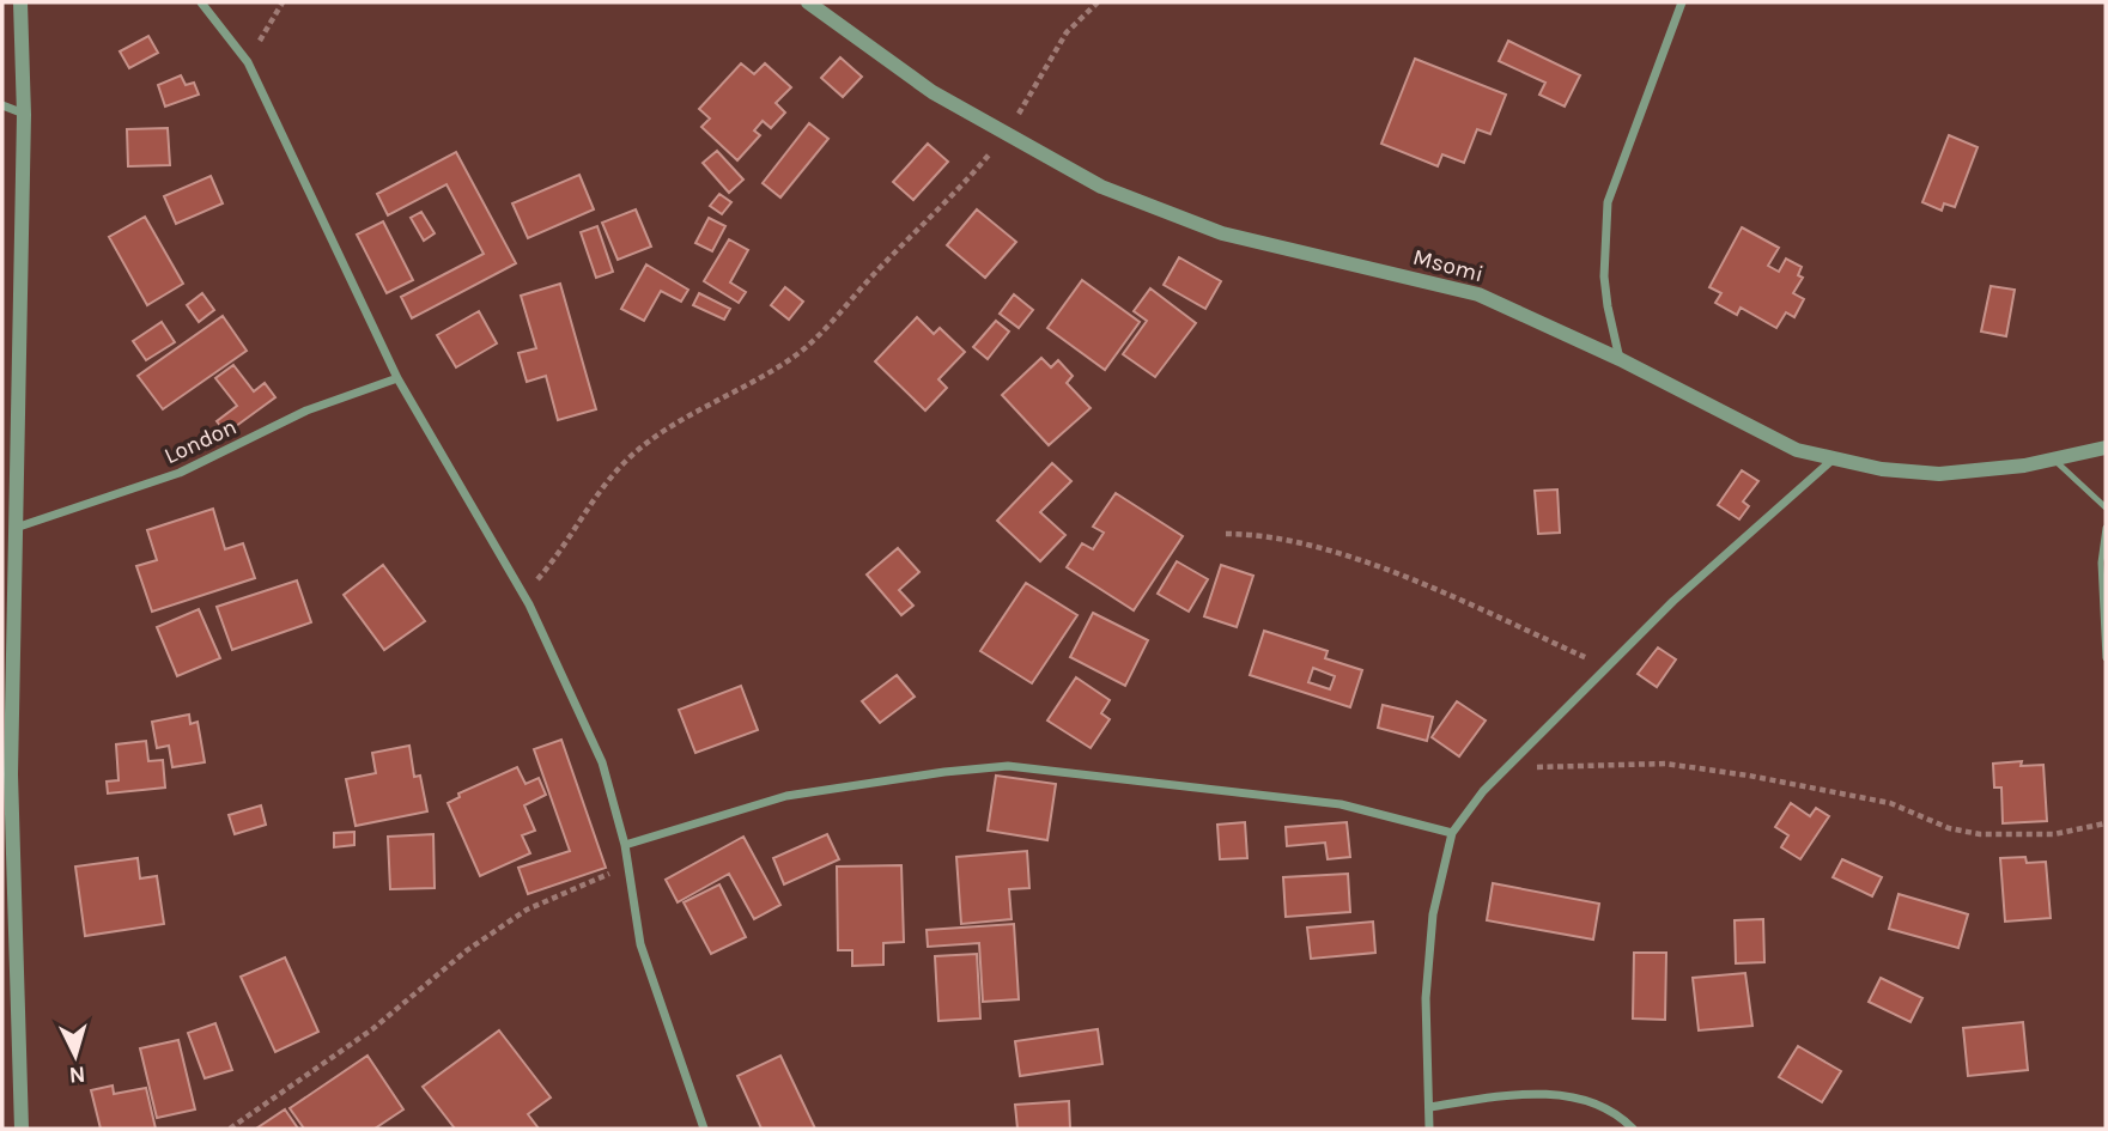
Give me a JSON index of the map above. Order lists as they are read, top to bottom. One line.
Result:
{"streets":{"street":["Msomi","London"]},"north":"bottom"}
